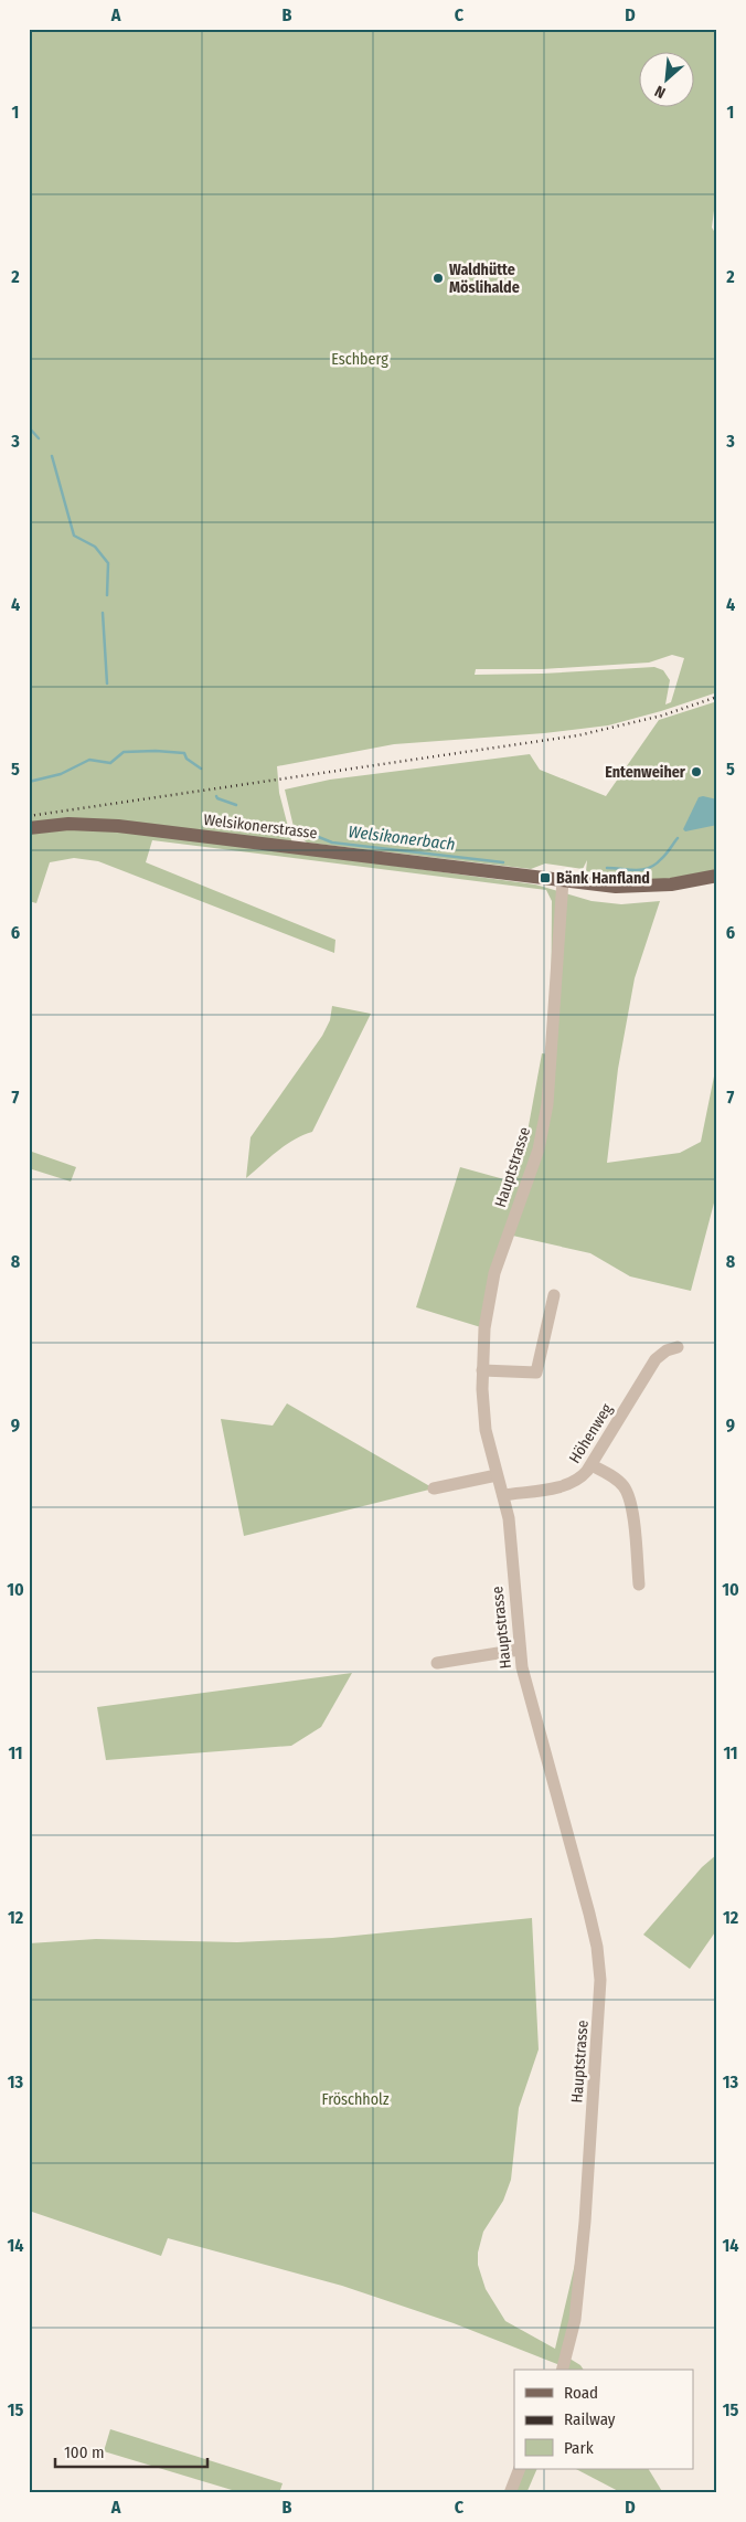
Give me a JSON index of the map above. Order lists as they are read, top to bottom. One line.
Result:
{"streets":{"main road":["Welsikonerstrasse"],"street":["Hauptstrasse","Höhenweg"]},"crossings":[["Welsikonerstrasse","Hauptstrasse"],["Hauptstrasse","Höhenweg"]],"water":["Welsikonerbach"],"parks":["Eschberg","Fröschholz"],"places":{"other":["Waldhütte Möslihalde","Entenweiher"],"transit":["Bänk Hanfland"]},"legend":["Road","Railway","Park"],"scale_bar":"100 m","north":"bottom left","grid":{"columns":["A","B","C","D"],"rows":["1","2","3","4","5","6","7","8","9","10","11","12","13","14","15"]}}
